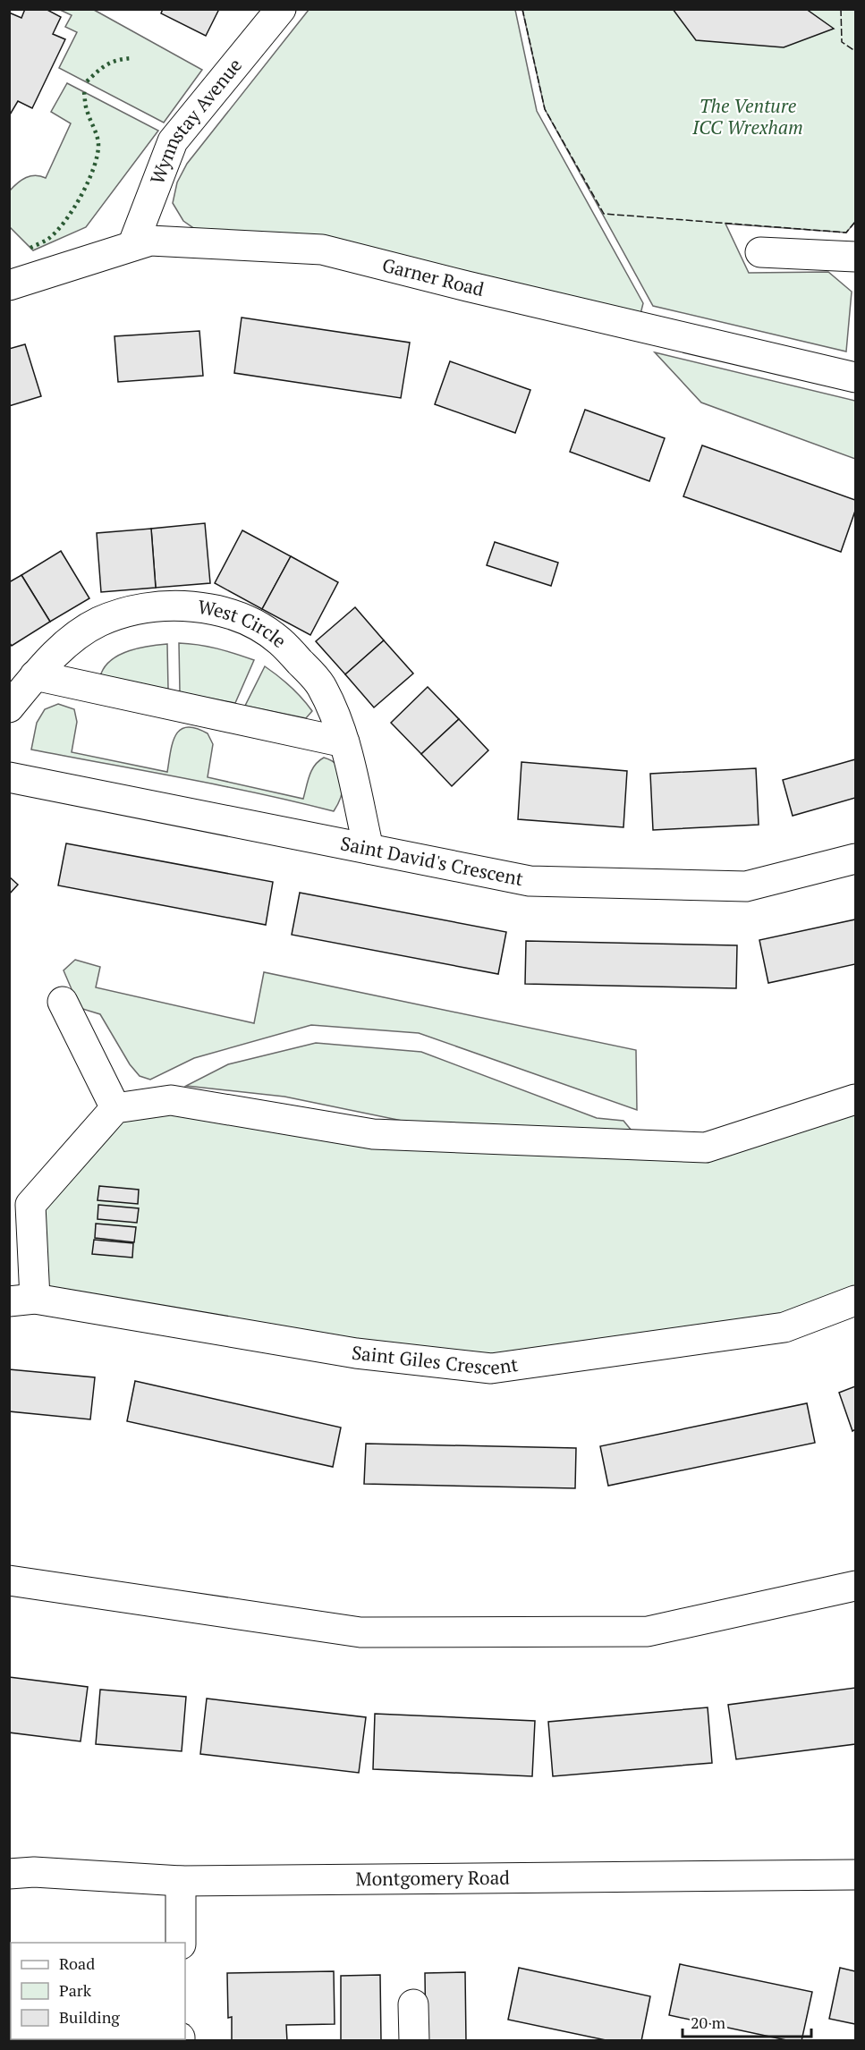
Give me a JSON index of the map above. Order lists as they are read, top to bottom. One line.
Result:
{"streets":{"street":["Wynnstay Avenue","Garner Road","West Circle","Saint David's Crescent","Saint Giles Crescent","Montgomery Road"]},"crossings":[["Wynnstay Avenue","Garner Road"],["West Circle","Saint David's Crescent"]],"parks":["The Venture ICC Wrexham"],"legend":["Road","Park","Building"],"scale_bar":"20 m"}
